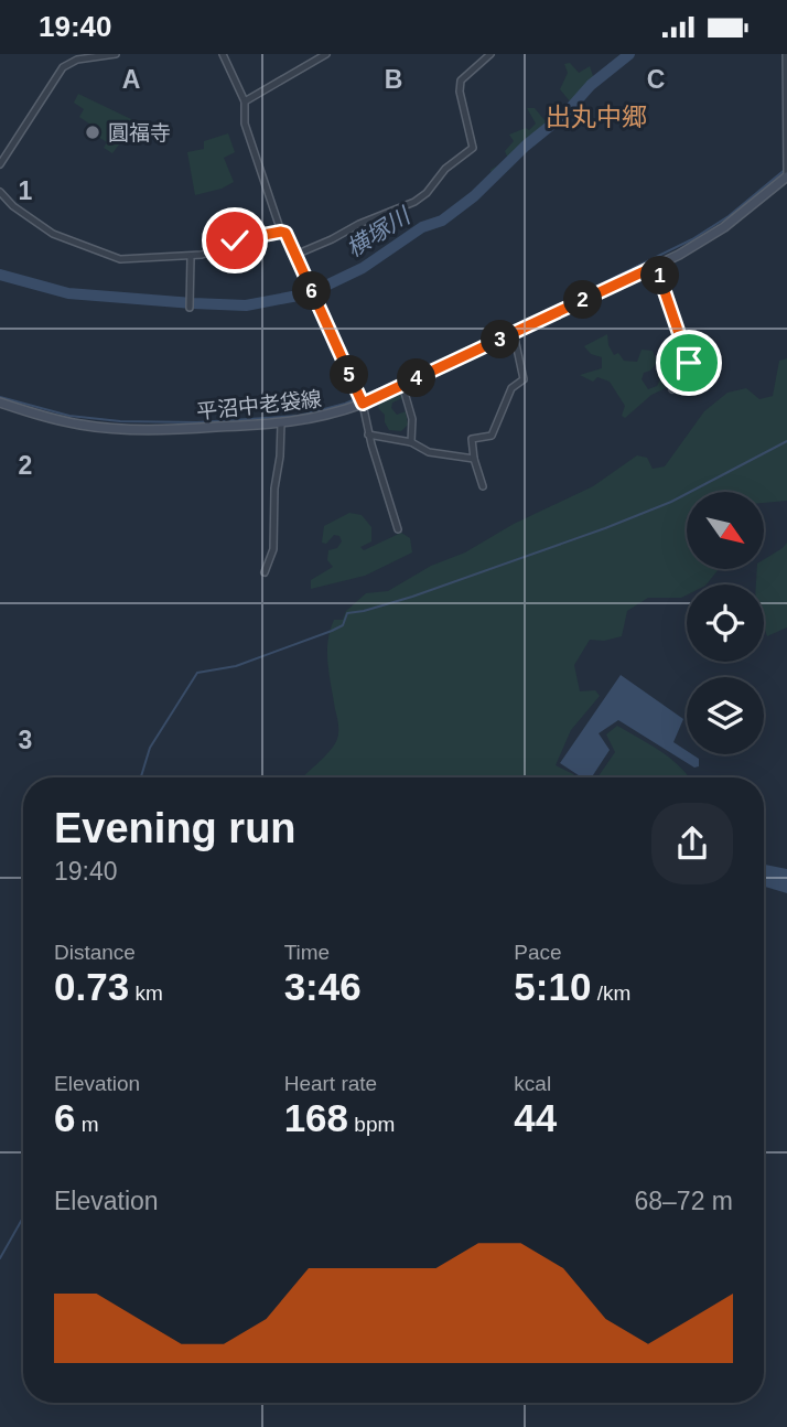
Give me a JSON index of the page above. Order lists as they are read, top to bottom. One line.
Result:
{"streets":{"main road":["平沼中老袋線"]},"districts":["出丸中郷"],"water":["横塚川"],"places":["圓福寺"],"north":"bottom right","page":{"status":"19:40","pins":["1","6","2","3","5","4"],"heading":["Evening run","19:40"],"stats":[["Distance","0.73 km"],["Time","3:46"],["Pace","5:10 /km"],["Elevation","6 m"],["Heart rate","168 bpm"],["kcal","44"]],"chart":["Elevation","68–72 m"]},"grid":{"columns":["A","B","C"],"rows":["1","2","3"]}}
